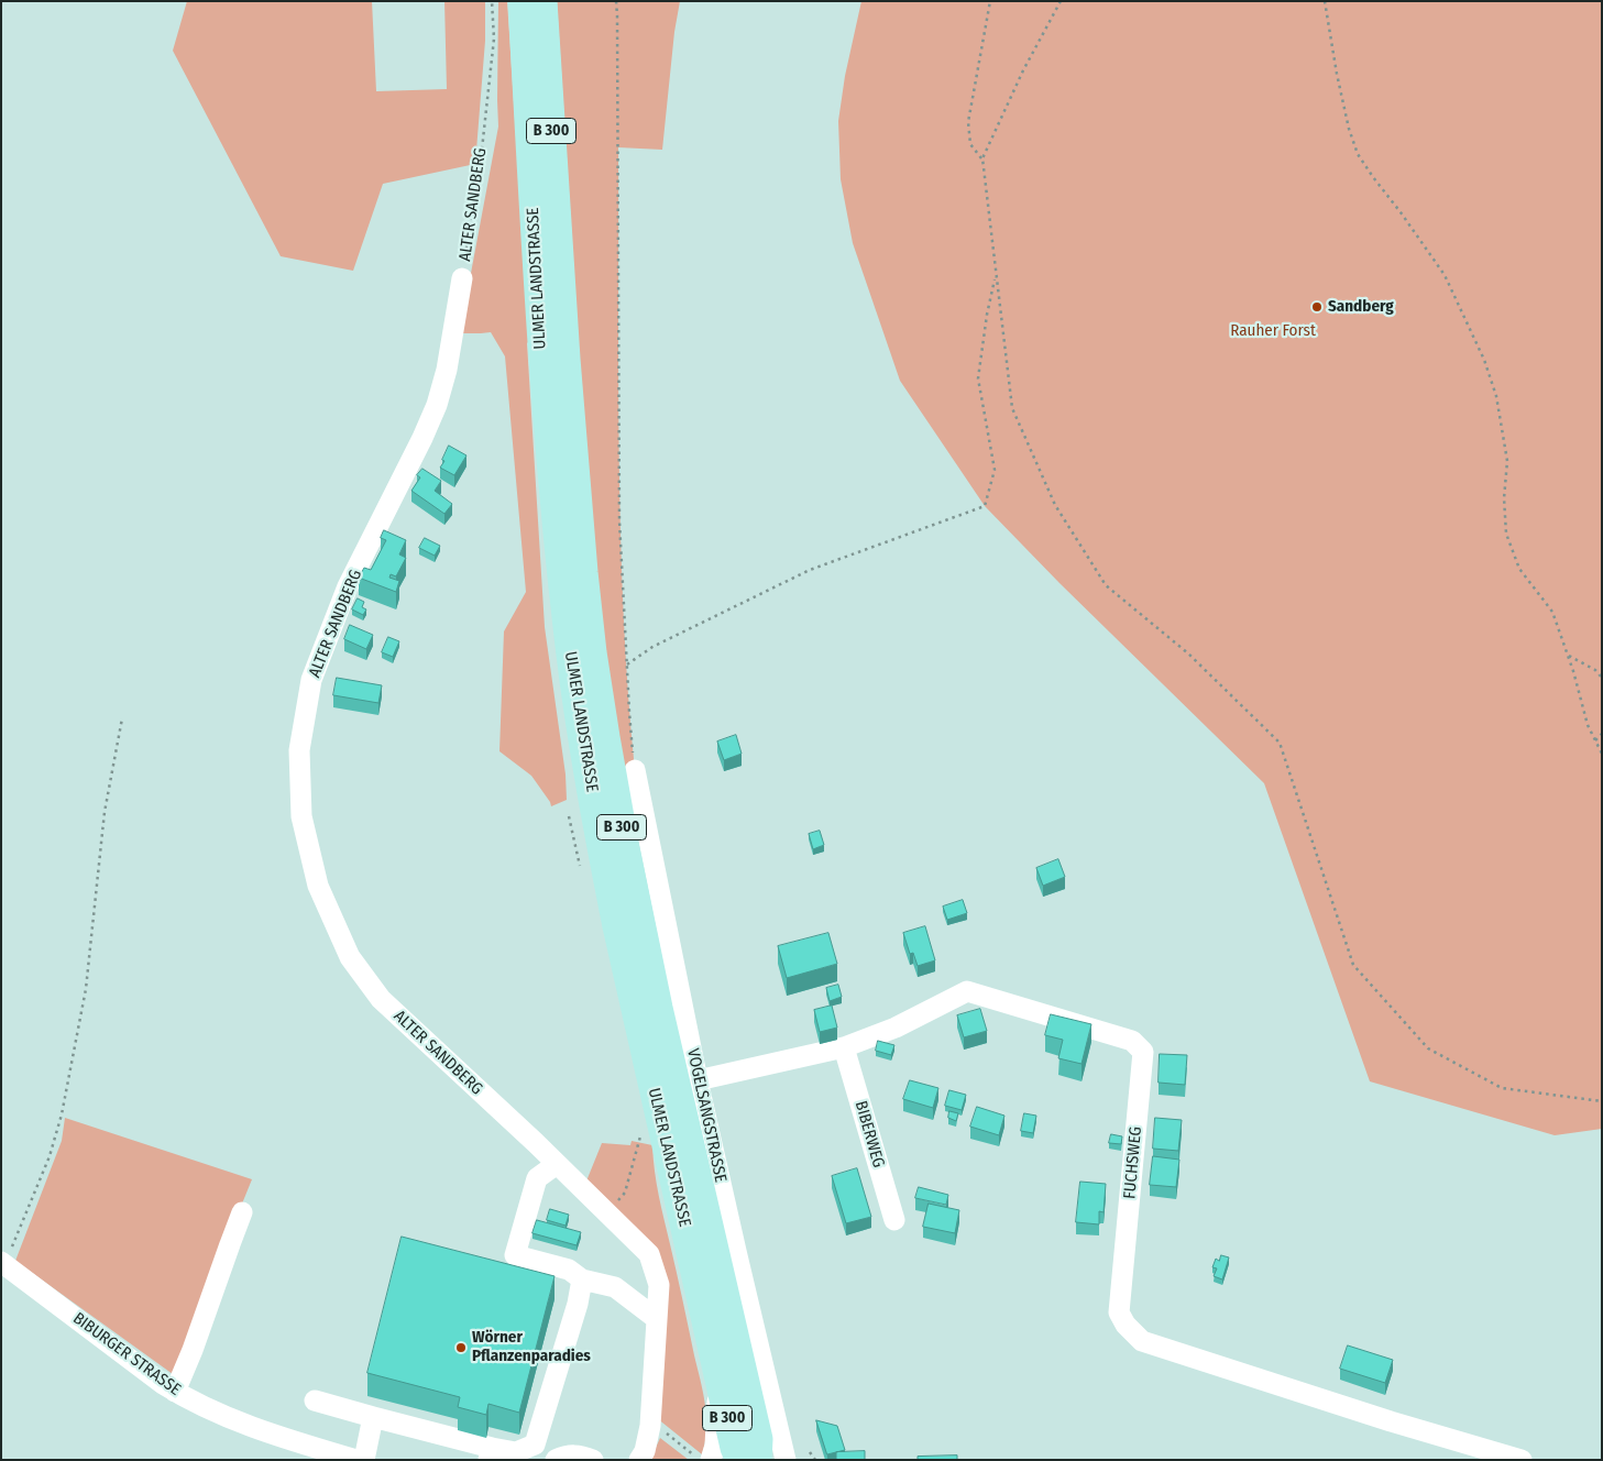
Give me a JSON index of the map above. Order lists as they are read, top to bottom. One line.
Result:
{"streets":{"main road":["B 300","ULMER LANDSTRASSE"],"street":["ALTER SANDBERG","VOGELSANGSTRASSE","BIBERWEG","FUCHSWEG","BIBURGER STRASSE"]},"crossings":[["VOGELSANGSTRASSE","FUCHSWEG"],["BIBERWEG","FUCHSWEG"]],"parks":["Rauher Forst"],"places":["Sandberg","Wörner Pflanzenparadies"]}
